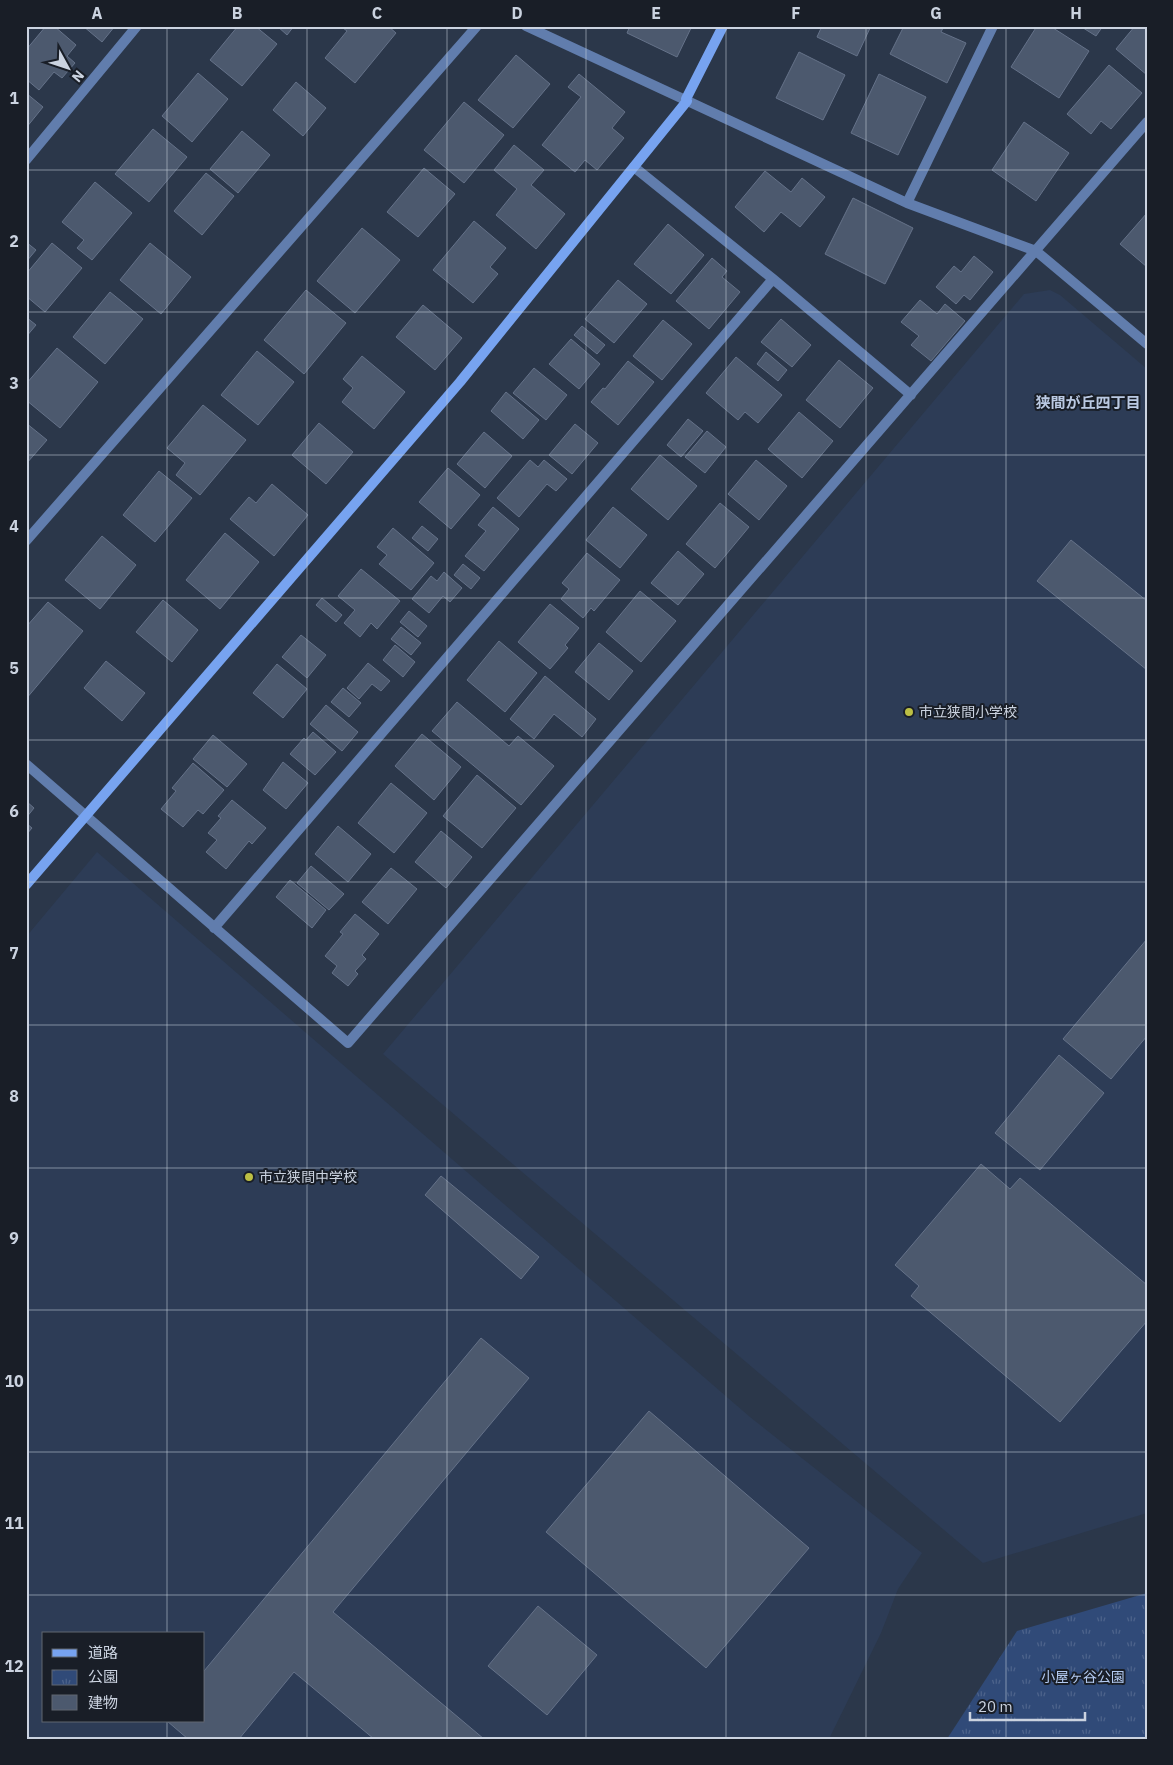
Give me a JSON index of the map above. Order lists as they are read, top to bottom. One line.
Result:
{"districts":["狭間が丘四丁目"],"parks":["小屋ヶ谷公園"],"places":["市立狭間小学校","市立狭間中学校"],"legend":["道路","公園","建物"],"scale_bar":"20 m","north":"bottom right","grid":{"columns":["A","B","C","D","E","F","G","H"],"rows":["1","2","3","4","5","6","7","8","9","10","11","12"]}}
